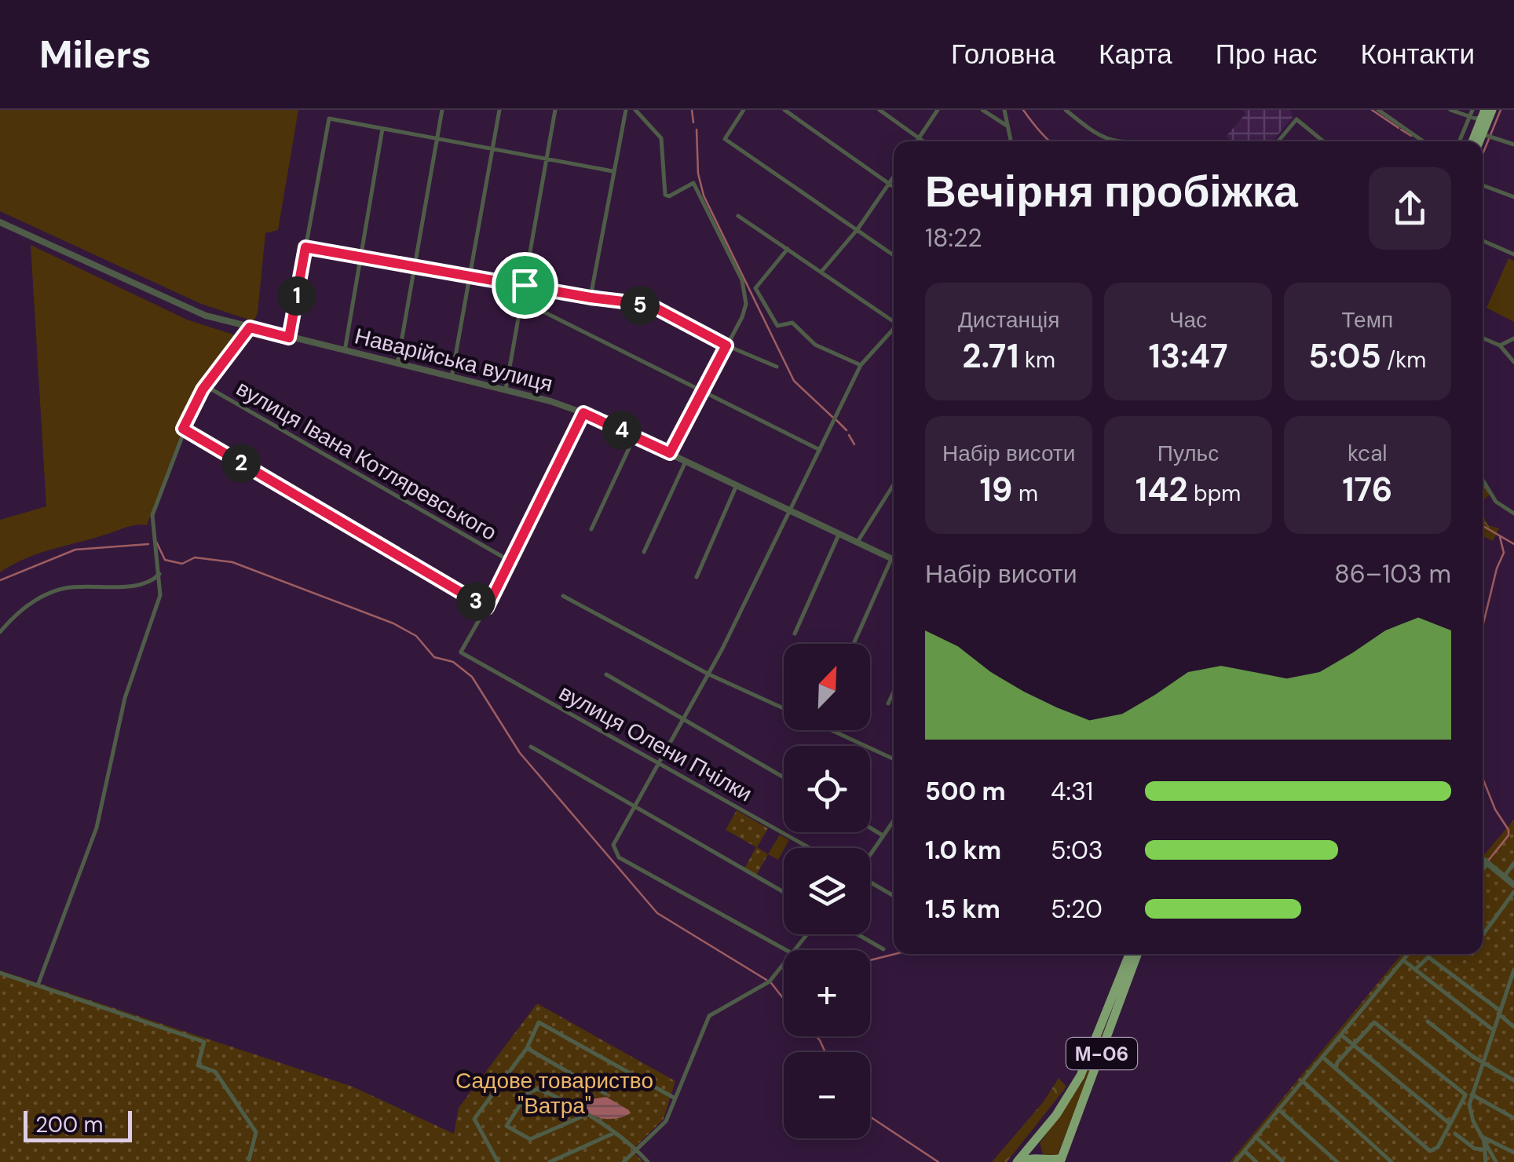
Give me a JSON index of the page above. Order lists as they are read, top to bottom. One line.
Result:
{"streets":{"highway":["М-06"],"street":["Наварійська вулиця","вулиця Івана Котляревського","вулиця Олени Пчілки"]},"parks":["Садове товариство \"Ватра\""],"scale_bar":"200 m","north":"top right","page":{"header":"Milers","nav":["Головна","Карта","Про нас","Контакти"],"heading":["Вечірня пробіжка","18:22"],"stats":[["Дистанція","2.71 km"],["Час","13:47"],["Темп","5:05 /km"],["Набір висоти","19 m"],["Пульс","142 bpm"],["kcal","176"]],"pins":["1","5","4","2","3"],"chart":["Набір висоти","86–103 m"],"map_buttons":["+","−"],"list":[{"name":"500 m","note":"4:31"},{"name":"1.0 km","note":"5:03"},{"name":"1.5 km","note":"5:20"}],"scale":"200 m"}}
